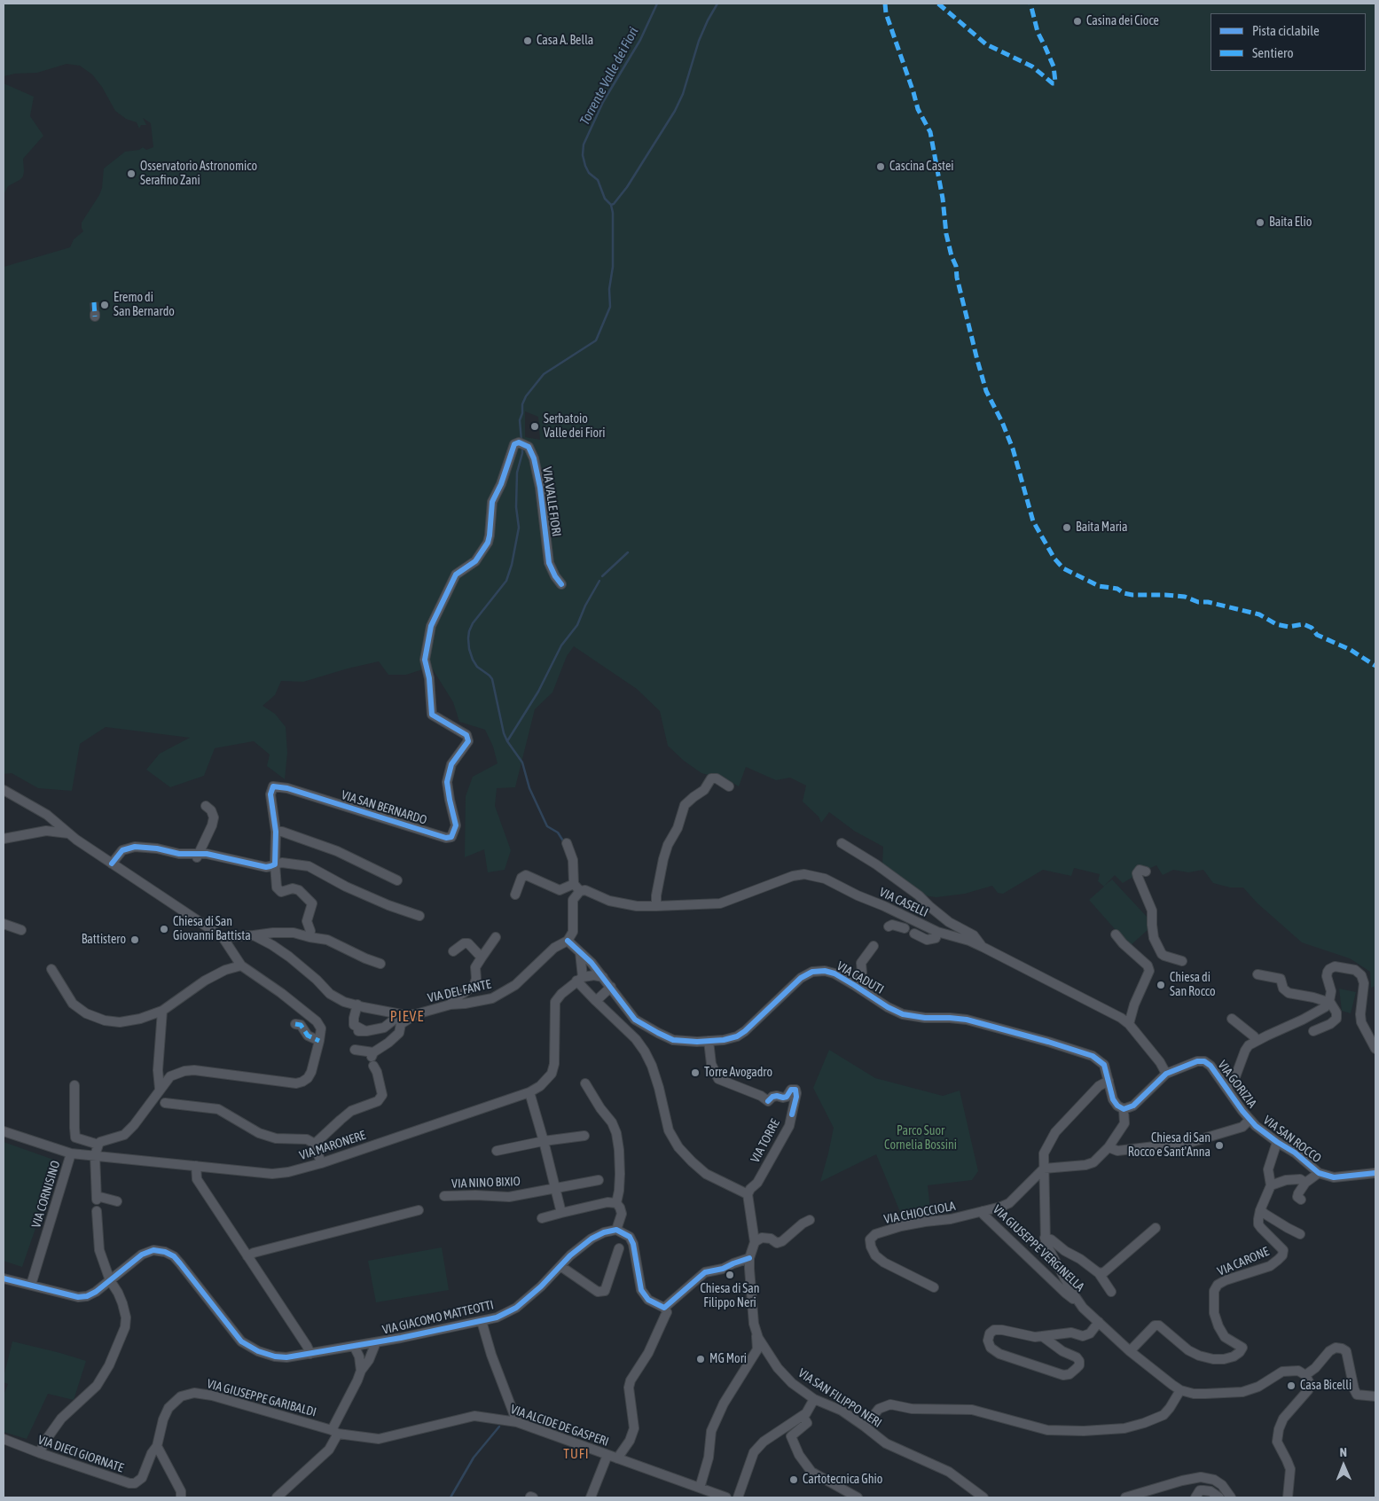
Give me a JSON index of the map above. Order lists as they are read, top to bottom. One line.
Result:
{"streets":{"street":["VIA VALLE FIORI","VIA SAN BERNARDO","VIA CASELLI","VIA CADUTI","VIA DEL FANTE","VIA GORIZIA","VIA SAN ROCCO","VIA TORRE","VIA MARONERE","VIA NINO BIXIO","VIA CORNISINO","VIA CHIOCCIOLA","VIA GIUSEPPE VERGINELLA","VIA CARONE","VIA GIACOMO MATTEOTTI","VIA GIUSEPPE GARIBALDI","VIA SAN FILIPPO NERI","VIA ALCIDE DE GASPERI","VIA DIECI GIORNATE"]},"crossings":[["VIA VALLE FIORI","VIA SAN BERNARDO"],["VIA CASELLI","VIA GORIZIA"],["VIA CADUTI","VIA TORRE"],["VIA CADUTI","VIA GIUSEPPE VERGINELLA"],["VIA GORIZIA","VIA SAN ROCCO"],["VIA SAN ROCCO","VIA CARONE"],["VIA MARONERE","VIA CORNISINO"],["VIA CORNISINO","VIA GIACOMO MATTEOTTI"],["VIA CHIOCCIOLA","VIA GIUSEPPE VERGINELLA"],["VIA GIUSEPPE VERGINELLA","VIA CARONE"],["VIA GIACOMO MATTEOTTI","VIA ALCIDE DE GASPERI"],["VIA GIUSEPPE GARIBALDI","VIA ALCIDE DE GASPERI"],["VIA GIUSEPPE GARIBALDI","VIA DIECI GIORNATE"]],"districts":["PIEVE","TUFI"],"water":["Torrente Valle dei Fiori"],"parks":["Parco Suor Cornelia Bossini"],"places":["Casina dei Cioce","Casa A. Bella","Cascina Castei","Osservatorio Astronomico Serafino Zani","Baita Elio","Eremo di San Bernardo","Serbatoio Valle dei Fiori","Baita Maria","Chiesa di San Giovanni Battista","Battistero","Chiesa di San Rocco","Torre Avogadro","Chiesa di San Rocco e Sant'Anna","Chiesa di San Filippo Neri","MG Mori","Casa Bicelli","Cartotecnica Ghio"],"legend":["Pista ciclabile","Sentiero"],"north":"top"}
